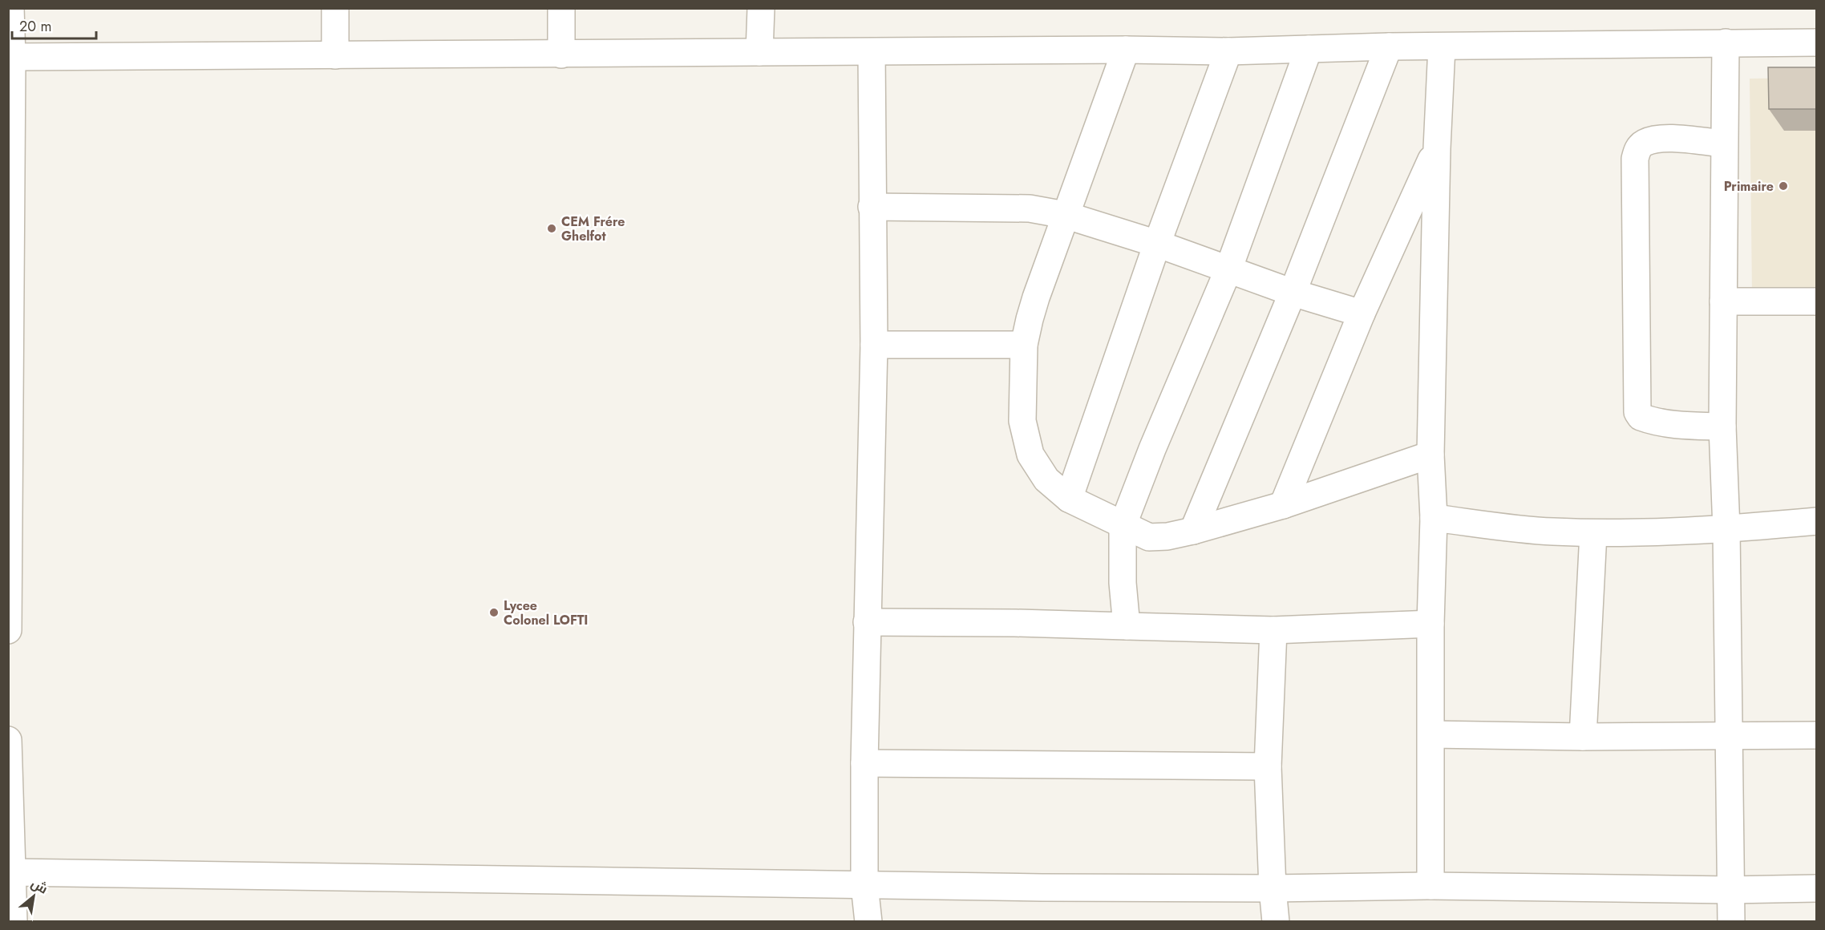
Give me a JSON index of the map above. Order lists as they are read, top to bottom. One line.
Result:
{"places":["Primaire","CEM Frére Ghelfot","Lycee Colonel LOFTI"],"scale_bar":"20 m","north":"top right"}
